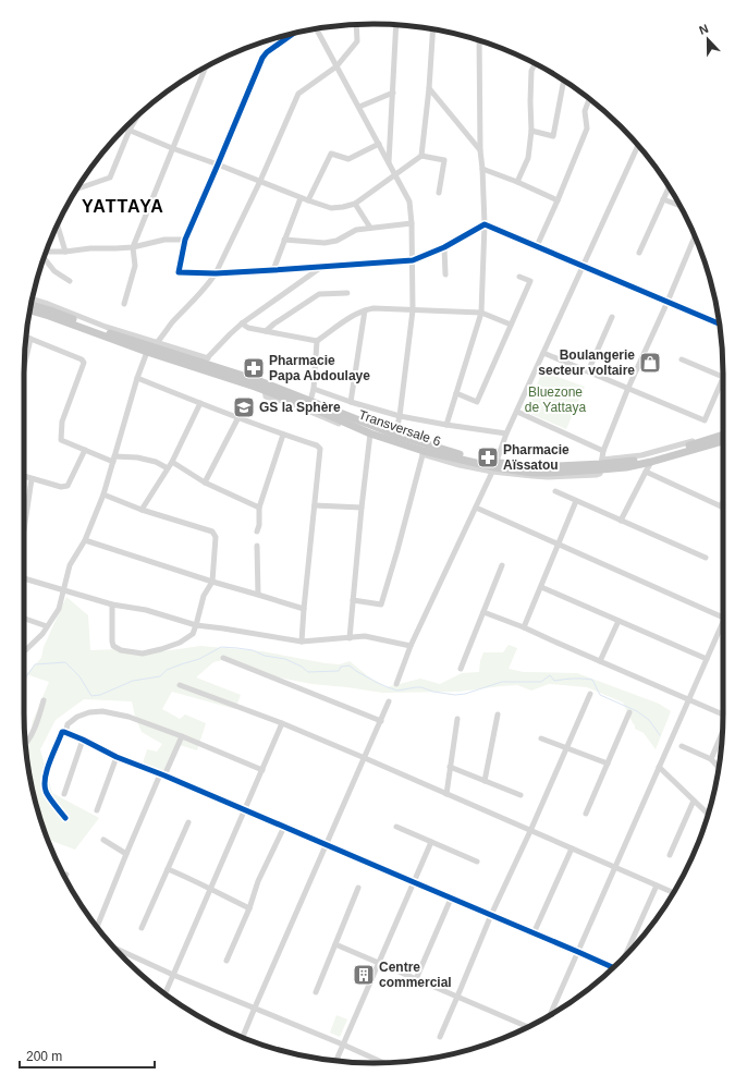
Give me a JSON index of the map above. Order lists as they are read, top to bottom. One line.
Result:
{"streets":{"main road":["Transversale 6"]},"districts":["YATTAYA"],"parks":["Bluezone de Yattaya"],"places":{"shop":["Boulangerie secteur voltaire"],"pharmacy":["Pharmacie Papa Abdoulaye","Pharmacie Aïssatou"],"school or university":["GS la Sphère"],"building":["Centre commercial"]},"scale_bar":"200 m","north":"top"}
